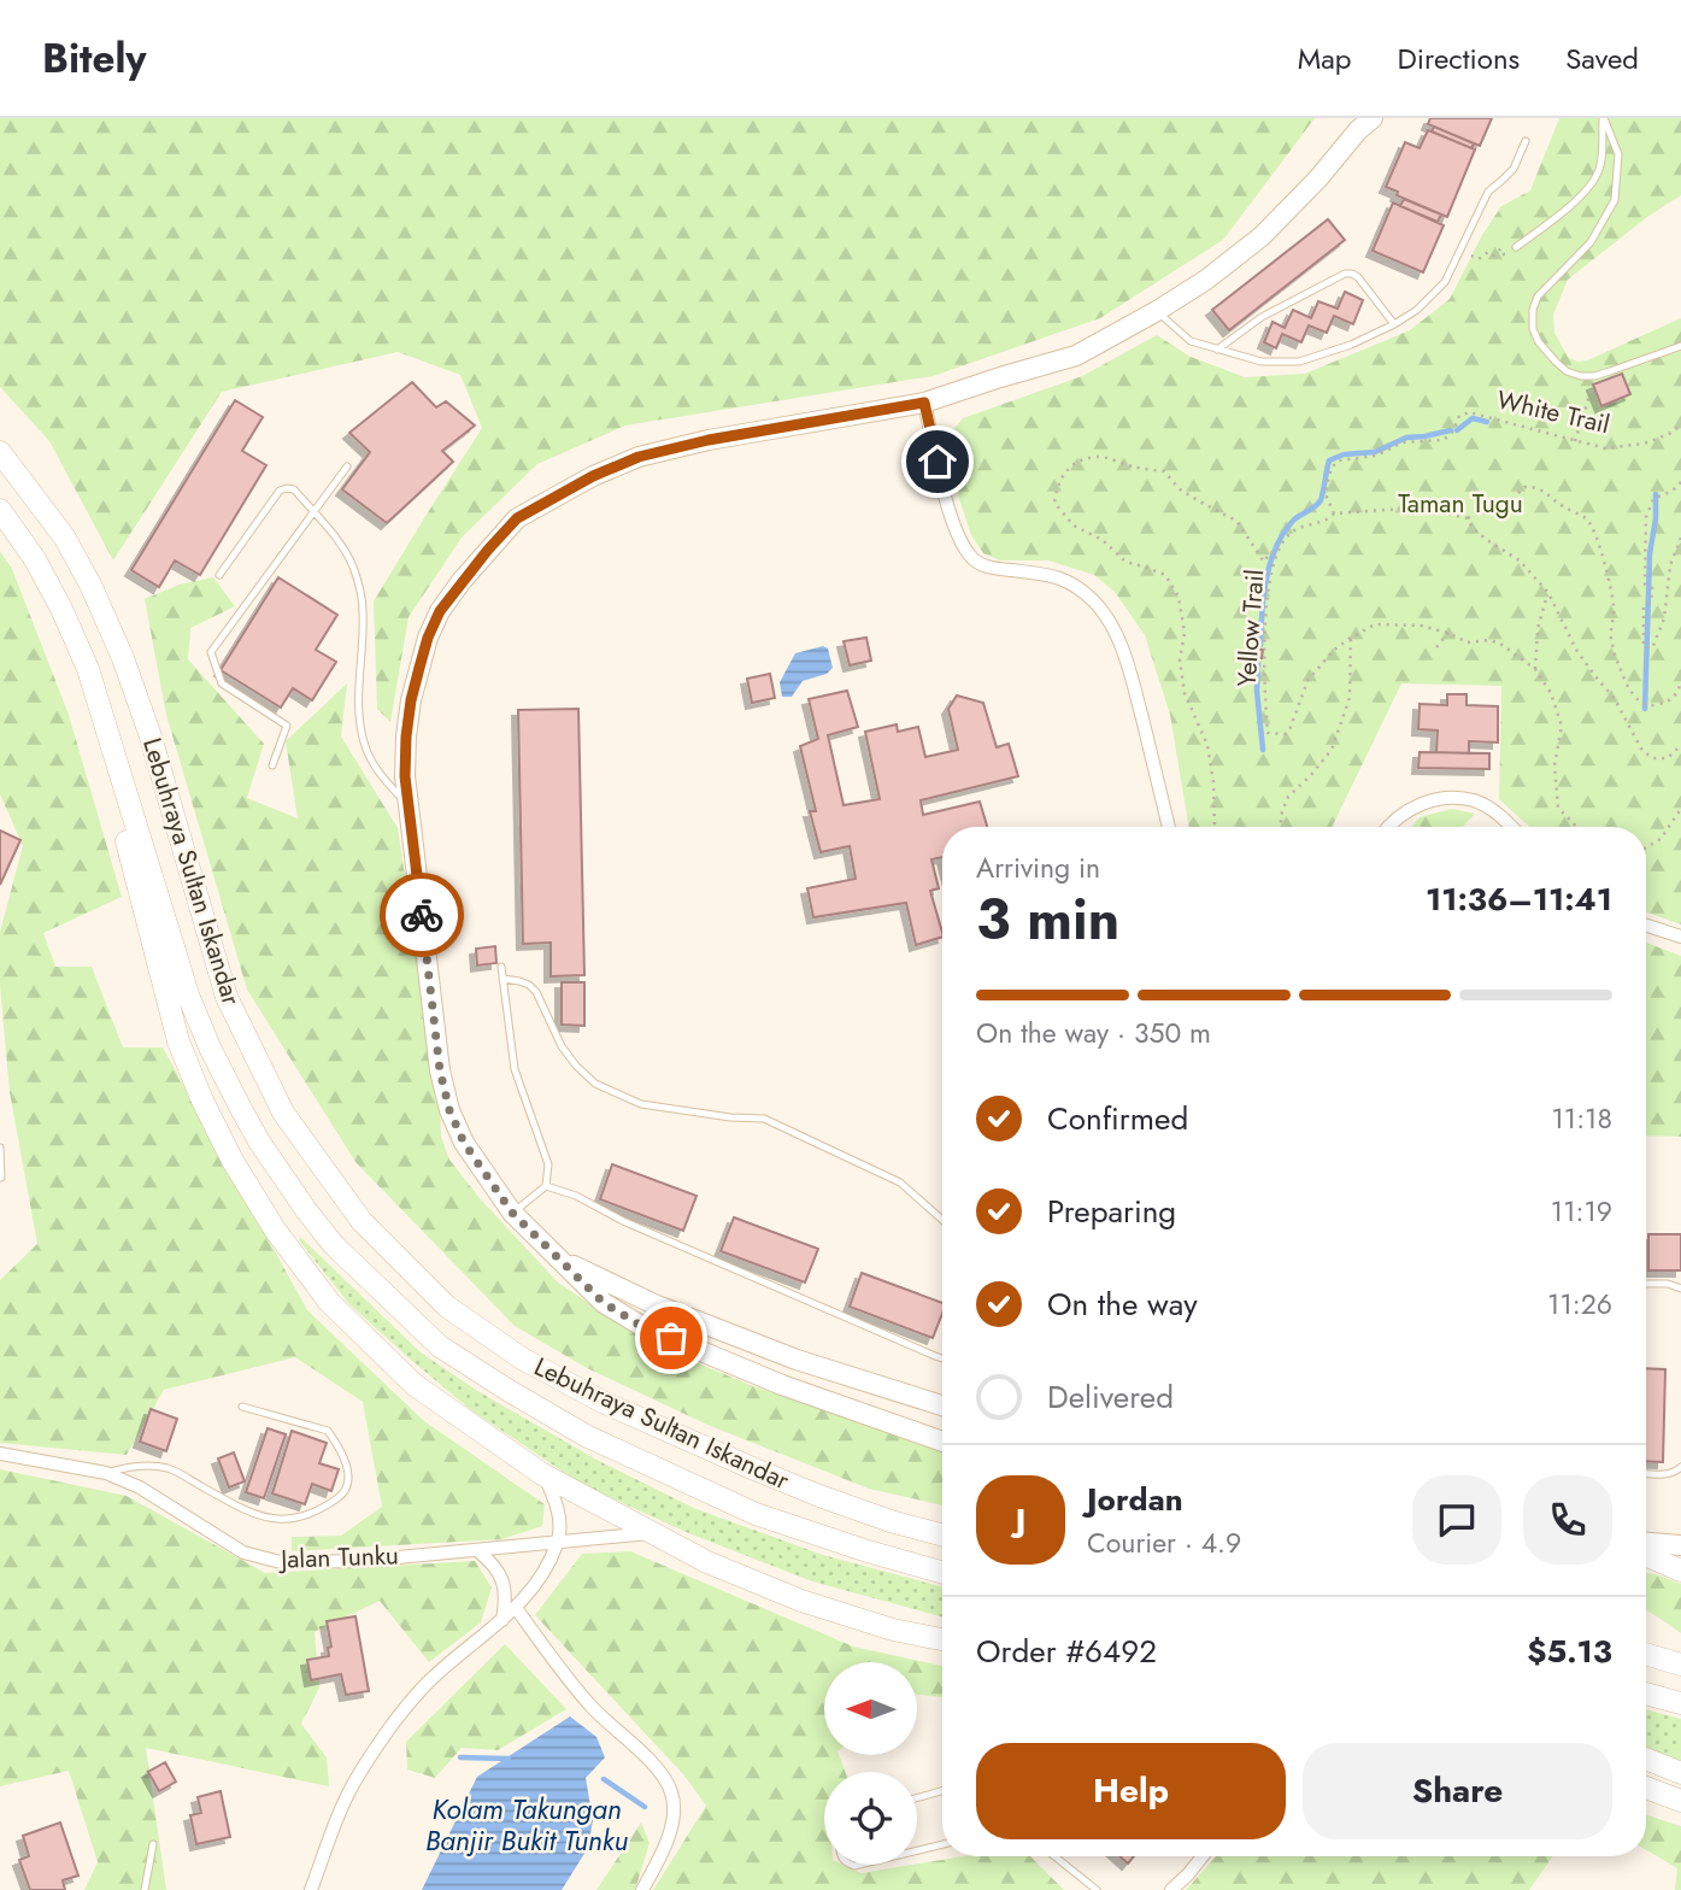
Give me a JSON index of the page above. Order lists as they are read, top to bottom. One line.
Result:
{"streets":{"main road":["Lebuhraya Sultan Iskandar"],"street":["Jalan Tunku"],"path":["White Trail","Yellow Trail"]},"crossings":[["White Trail","Yellow Trail"]],"water":["Kolam Takungan Banjir Bukit Tunku"],"parks":["Taman Tugu"],"north":"left","page":{"header":"Bitely","nav":["Map","Directions","Saved"],"heading":["3 min","Arriving in","11:36–11:41"],"panel":["Jordan","Courier · 4.9","Order #6492","$5.13"],"bar":"On the way · 350 m","list":[["Confirmed","11:18"],["Preparing","11:19"],["On the way","11:26"],"Delivered"],"round":"J","buttons":["Help","Share"]}}
